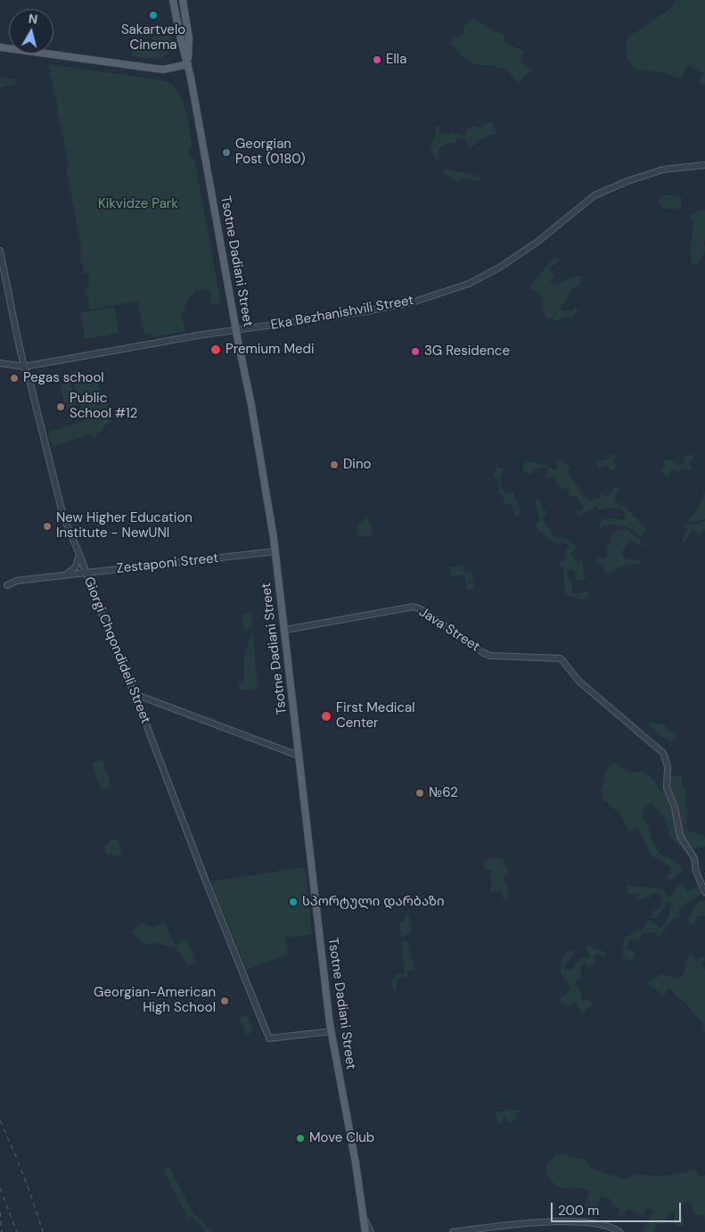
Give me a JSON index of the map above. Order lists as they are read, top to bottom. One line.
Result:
{"streets":{"main road":["Tsotne Dadiani Street"],"street":["Eka Bezhanishvili Street","Zestaponi Street","Java Street","Giorgi Chqondideli Street"]},"crossings":[["Tsotne Dadiani Street","Eka Bezhanishvili Street"],["Tsotne Dadiani Street","Zestaponi Street"],["Tsotne Dadiani Street","Java Street"],["Tsotne Dadiani Street","Giorgi Chqondideli Street"],["Eka Bezhanishvili Street","Giorgi Chqondideli Street"],["Zestaponi Street","Giorgi Chqondideli Street"]],"parks":["Kikvidze Park"],"places":["Sakartvelo Cinema","Ella","Georgian Post (0180)","Premium Medi","3G Residence","Pegas school","Public School #12","Dino","New Higher Education Institute - NewUNI","First Medical Center","№62","სპორტული დარბაზი","Georgian-American High School","Move Club"],"scale_bar":"200 m","north":"top"}
